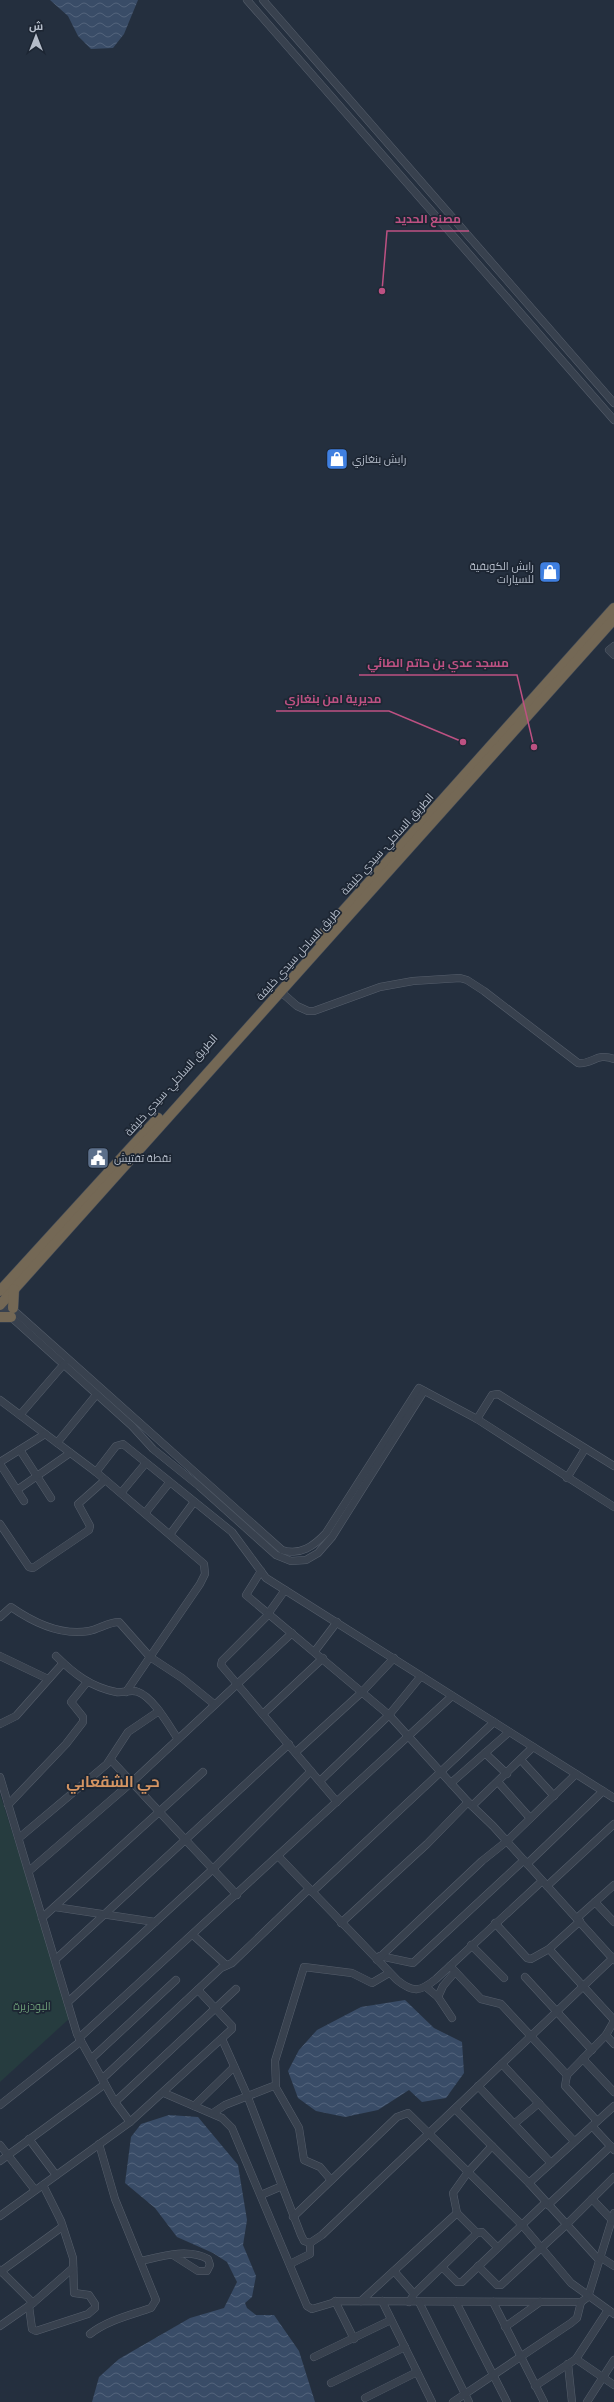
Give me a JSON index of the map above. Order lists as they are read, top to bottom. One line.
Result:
{"streets":{"highway":["الطريق الساحلي- سيدي خليفة","طريق الساحل سيدي خليفة"]},"crossings":[["الطريق الساحلي- سيدي خليفة","طريق الساحل سيدي خليفة"]],"districts":["حي الشقعابي"],"parks":["البودزيرة"],"places":{"other":["مصنع الحديد","مديرية امن بنغازي","مسجد عدي بن حاتم الطائي"],"shop":["رابش بنغازي","رابش الكويفية للسيارات"],"public building":["نقطة تفتيش"]},"north":"top"}
